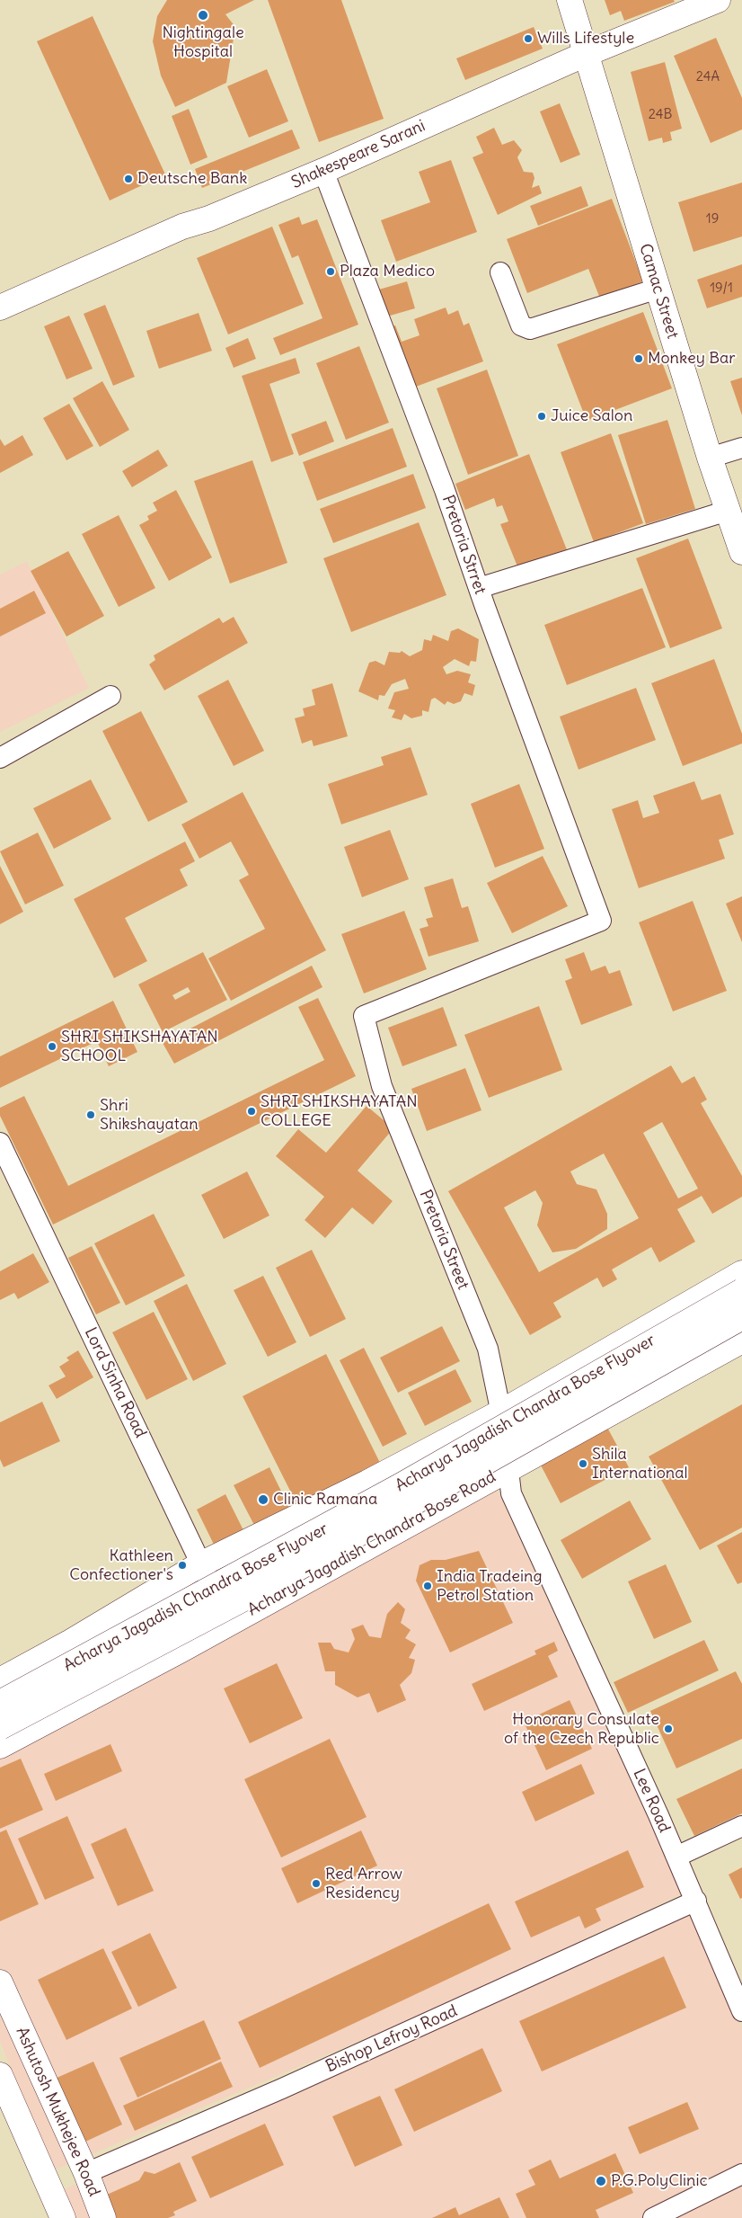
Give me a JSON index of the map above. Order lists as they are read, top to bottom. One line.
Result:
{"streets":{"main road":["Shakespeare Sarani","Camac Street","Acharya Jagadish Chandra Bose Flyover","Acharya Jagadish Chandra Bose Road","Ashutosh Mukhejee Road"],"street":["Pretoria Strret","Pretoria Street","Lord Sinha Road","Lee Road","Bishop Lefroy Road"]},"crossings":[["Shakespeare Sarani","Camac Street"],["Shakespeare Sarani","Pretoria Strret"],["Pretoria Strret","Pretoria Street"],["Pretoria Street","Acharya Jagadish Chandra Bose Road"],["Pretoria Street","Lee Road"],["Lord Sinha Road","Acharya Jagadish Chandra Bose Road"],["Acharya Jagadish Chandra Bose Road","Lee Road"],["Lee Road","Bishop Lefroy Road"],["Bishop Lefroy Road","Ashutosh Mukhejee Road"]],"places":["Nightingale Hospital","Wills Lifestyle","Deutsche Bank","Plaza Medico","Monkey Bar","Juice Salon","SHRI SHIKSHAYATAN SCHOOL","SHRI SHIKSHAYATAN COLLEGE","Shri Shikshayatan","Shila International","Clinic Ramana","Kathleen Confectioner's","India Tradeing Petrol Station","Honorary Consulate of the Czech Republic","Red Arrow Residency","P.G.PolyClinic"],"house_numbers":["24A","24B","19","19/1"]}
